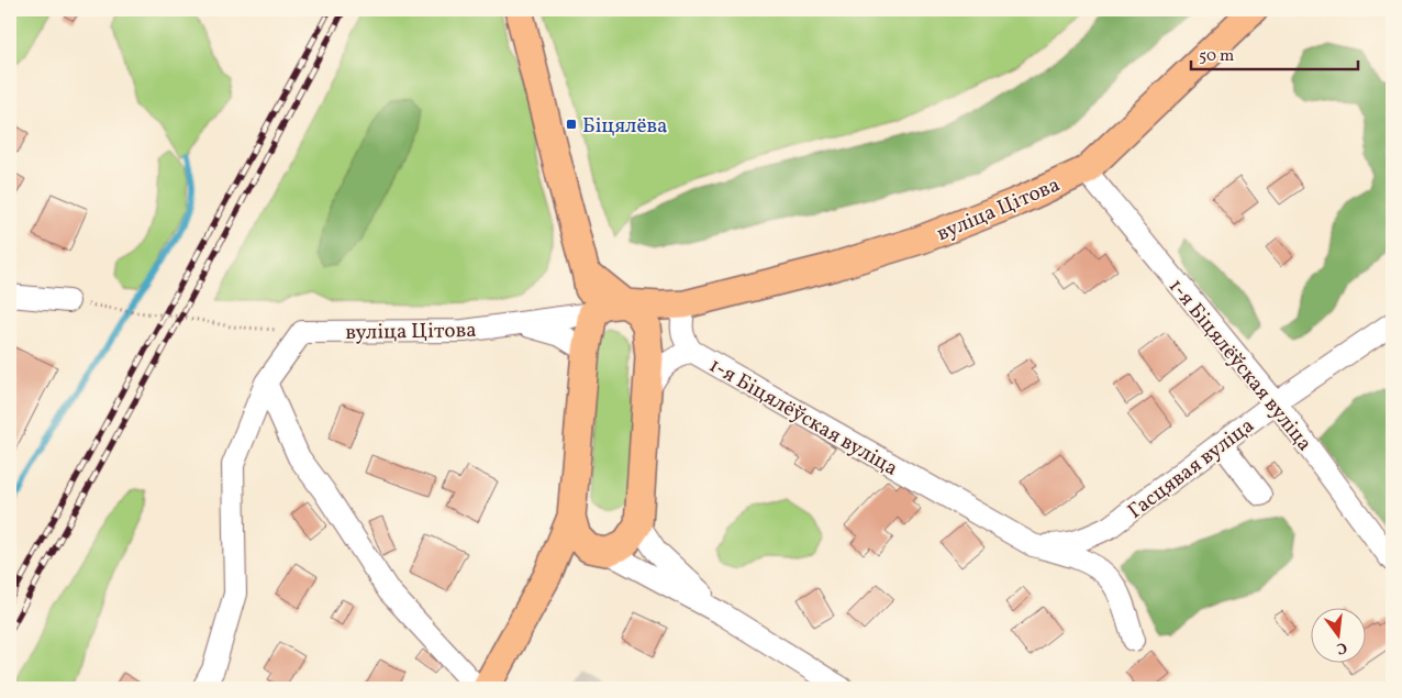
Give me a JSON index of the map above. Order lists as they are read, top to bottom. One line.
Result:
{"streets":{"main road":["вуліца Цітова"],"street":["1-я Біцялёўская вуліца","Гасцявая вуліца"]},"crossings":[["вуліца Цітова","1-я Біцялёўская вуліца"],["1-я Біцялёўская вуліца","Гасцявая вуліца"]],"places":{"transit":["Біцялёва"]},"scale_bar":"50 m","north":"bottom"}
